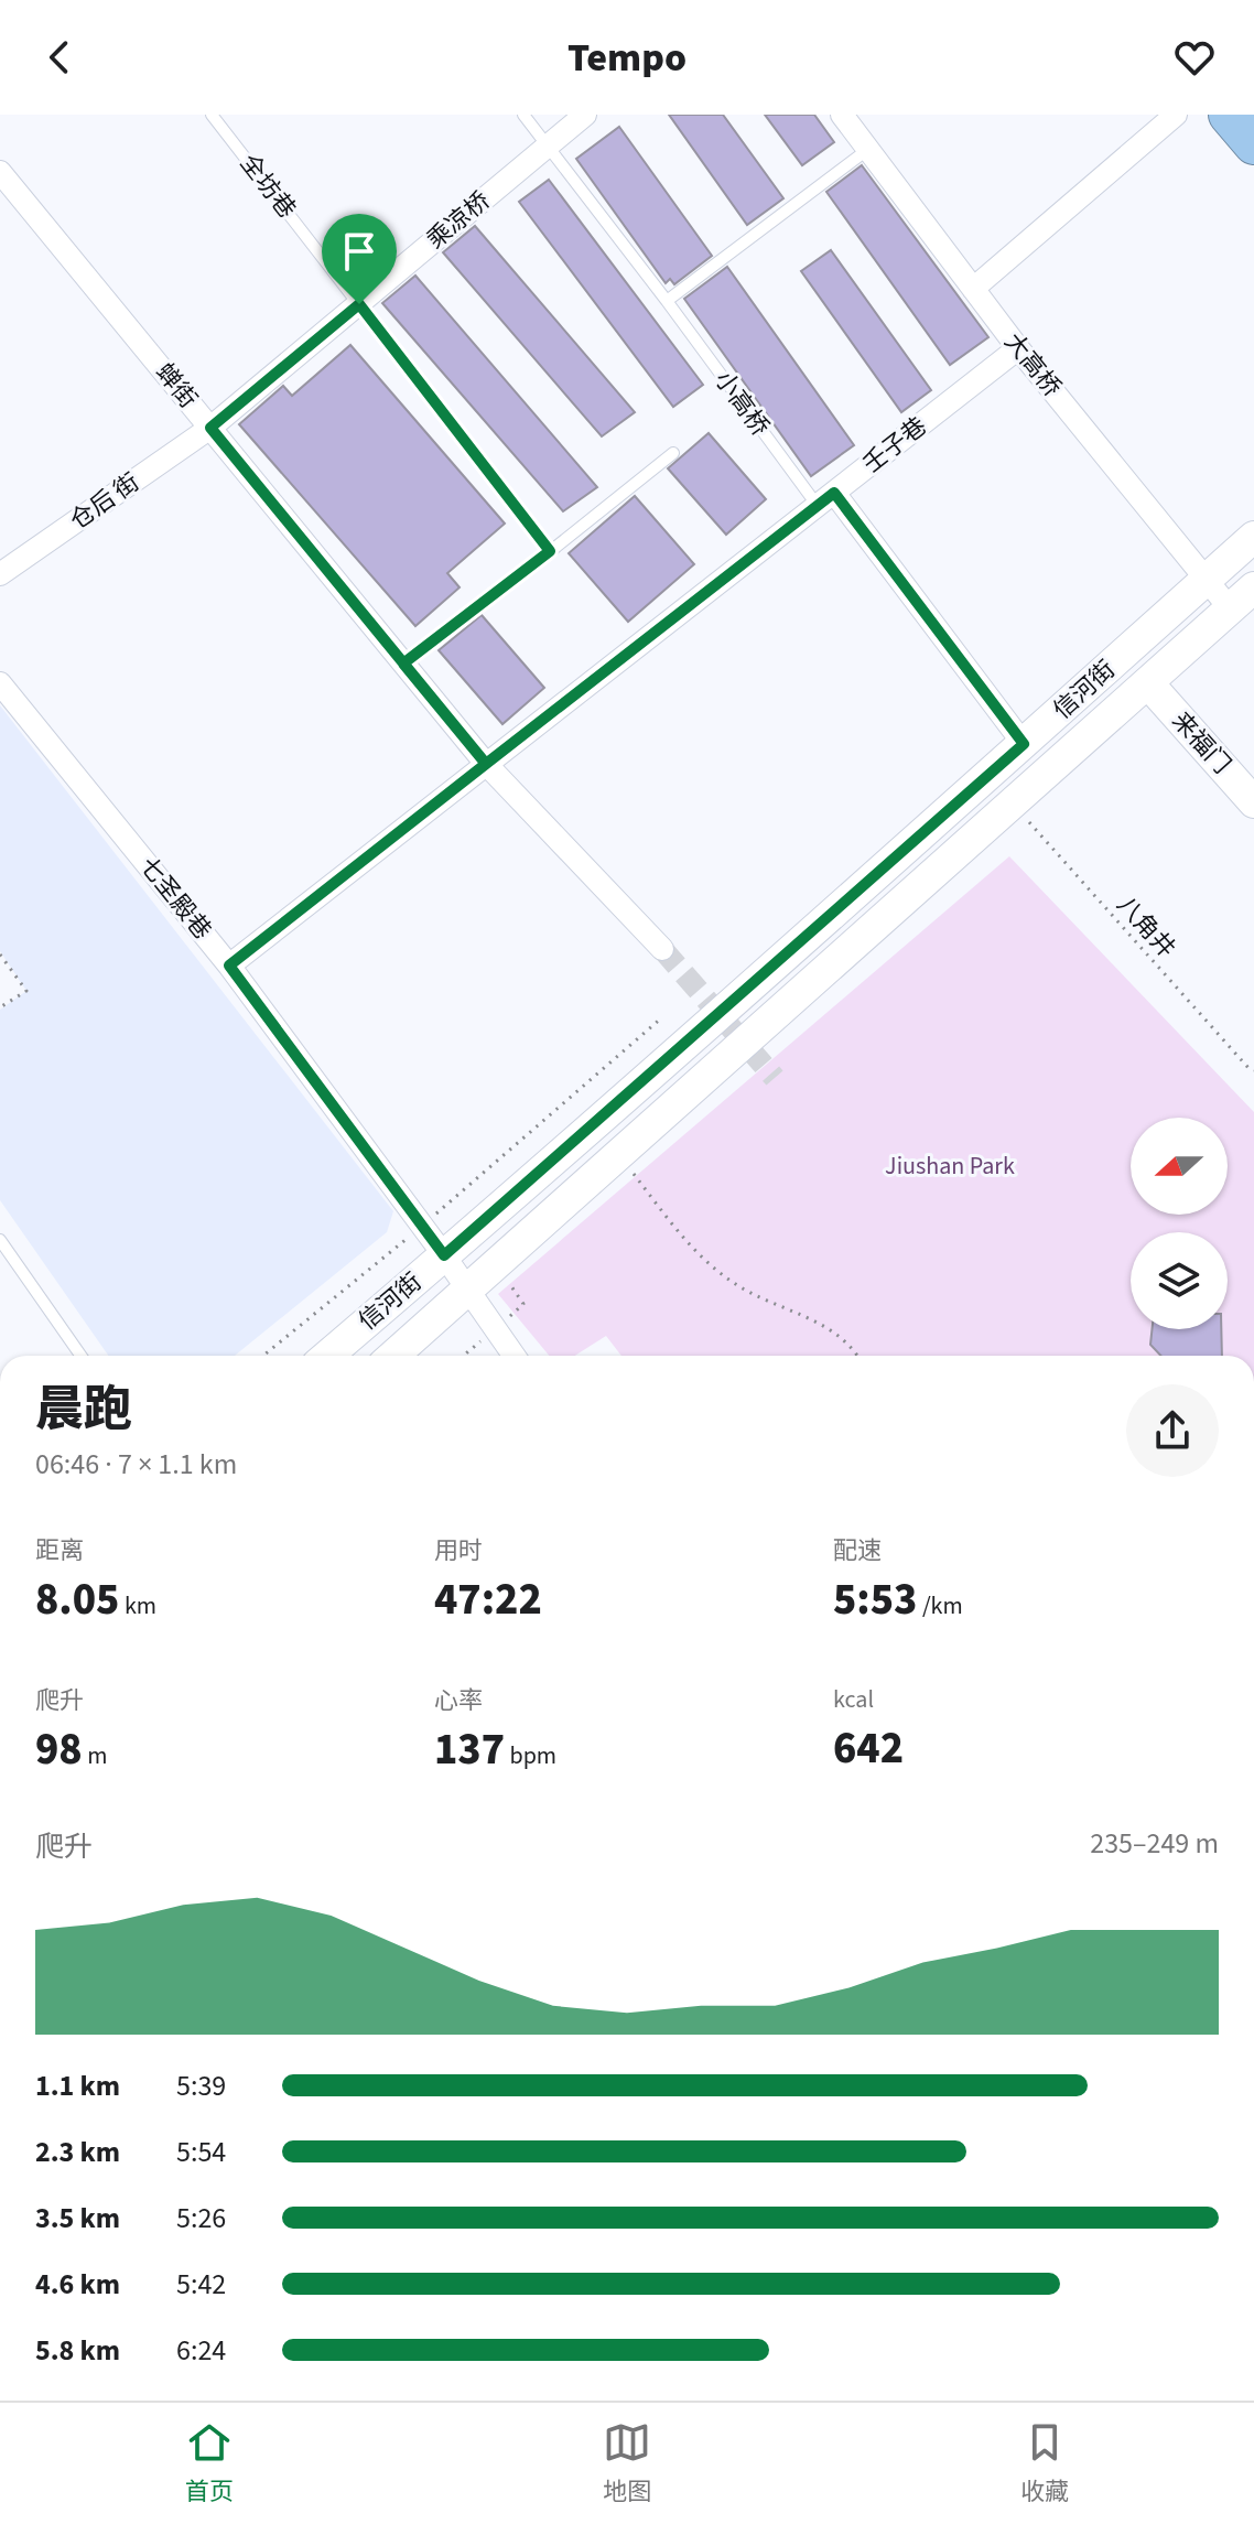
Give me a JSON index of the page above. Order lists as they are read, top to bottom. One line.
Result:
{"streets":{"main road":["信河街","来福门"],"street":["乘凉桥","大高桥","蝉街","壬子巷","仓后 街","七圣殿巷"],"lane":["全坊巷","小高桥"],"path":["八角井"]},"crossings":[["全坊巷","乘凉桥"],["乘凉桥","蝉街"],["乘凉桥","小高桥"],["乘凉桥","仓后 街"],["大高桥","壬子巷"],["大高桥","信河街"],["蝉街","壬子巷"],["蝉街","仓后 街"],["小高桥","壬子巷"],["壬子巷","七圣殿巷"],["信河街","来福门"],["信河街","七圣殿巷"],["信河街","八角井"]],"parks":["Jiushan Park"],"north":"left","page":{"header":"Tempo","heading":["晨跑","06:46 · 7 × 1.1 km"],"stats":[["距离","8.05 km"],["用时","47:22"],["配速","5:53 /km"],["爬升","98 m"],["心率","137 bpm"],["kcal","642"]],"chart":["爬升","235–249 m"],"list":[{"name":"1.1 km","note":"5:39"},{"name":"2.3 km","note":"5:54"},{"name":"3.5 km","note":"5:26"},{"name":"4.6 km","note":"5:42"},{"name":"5.8 km","note":"6:24"}],"tabs":["首页","地图","收藏"]}}
